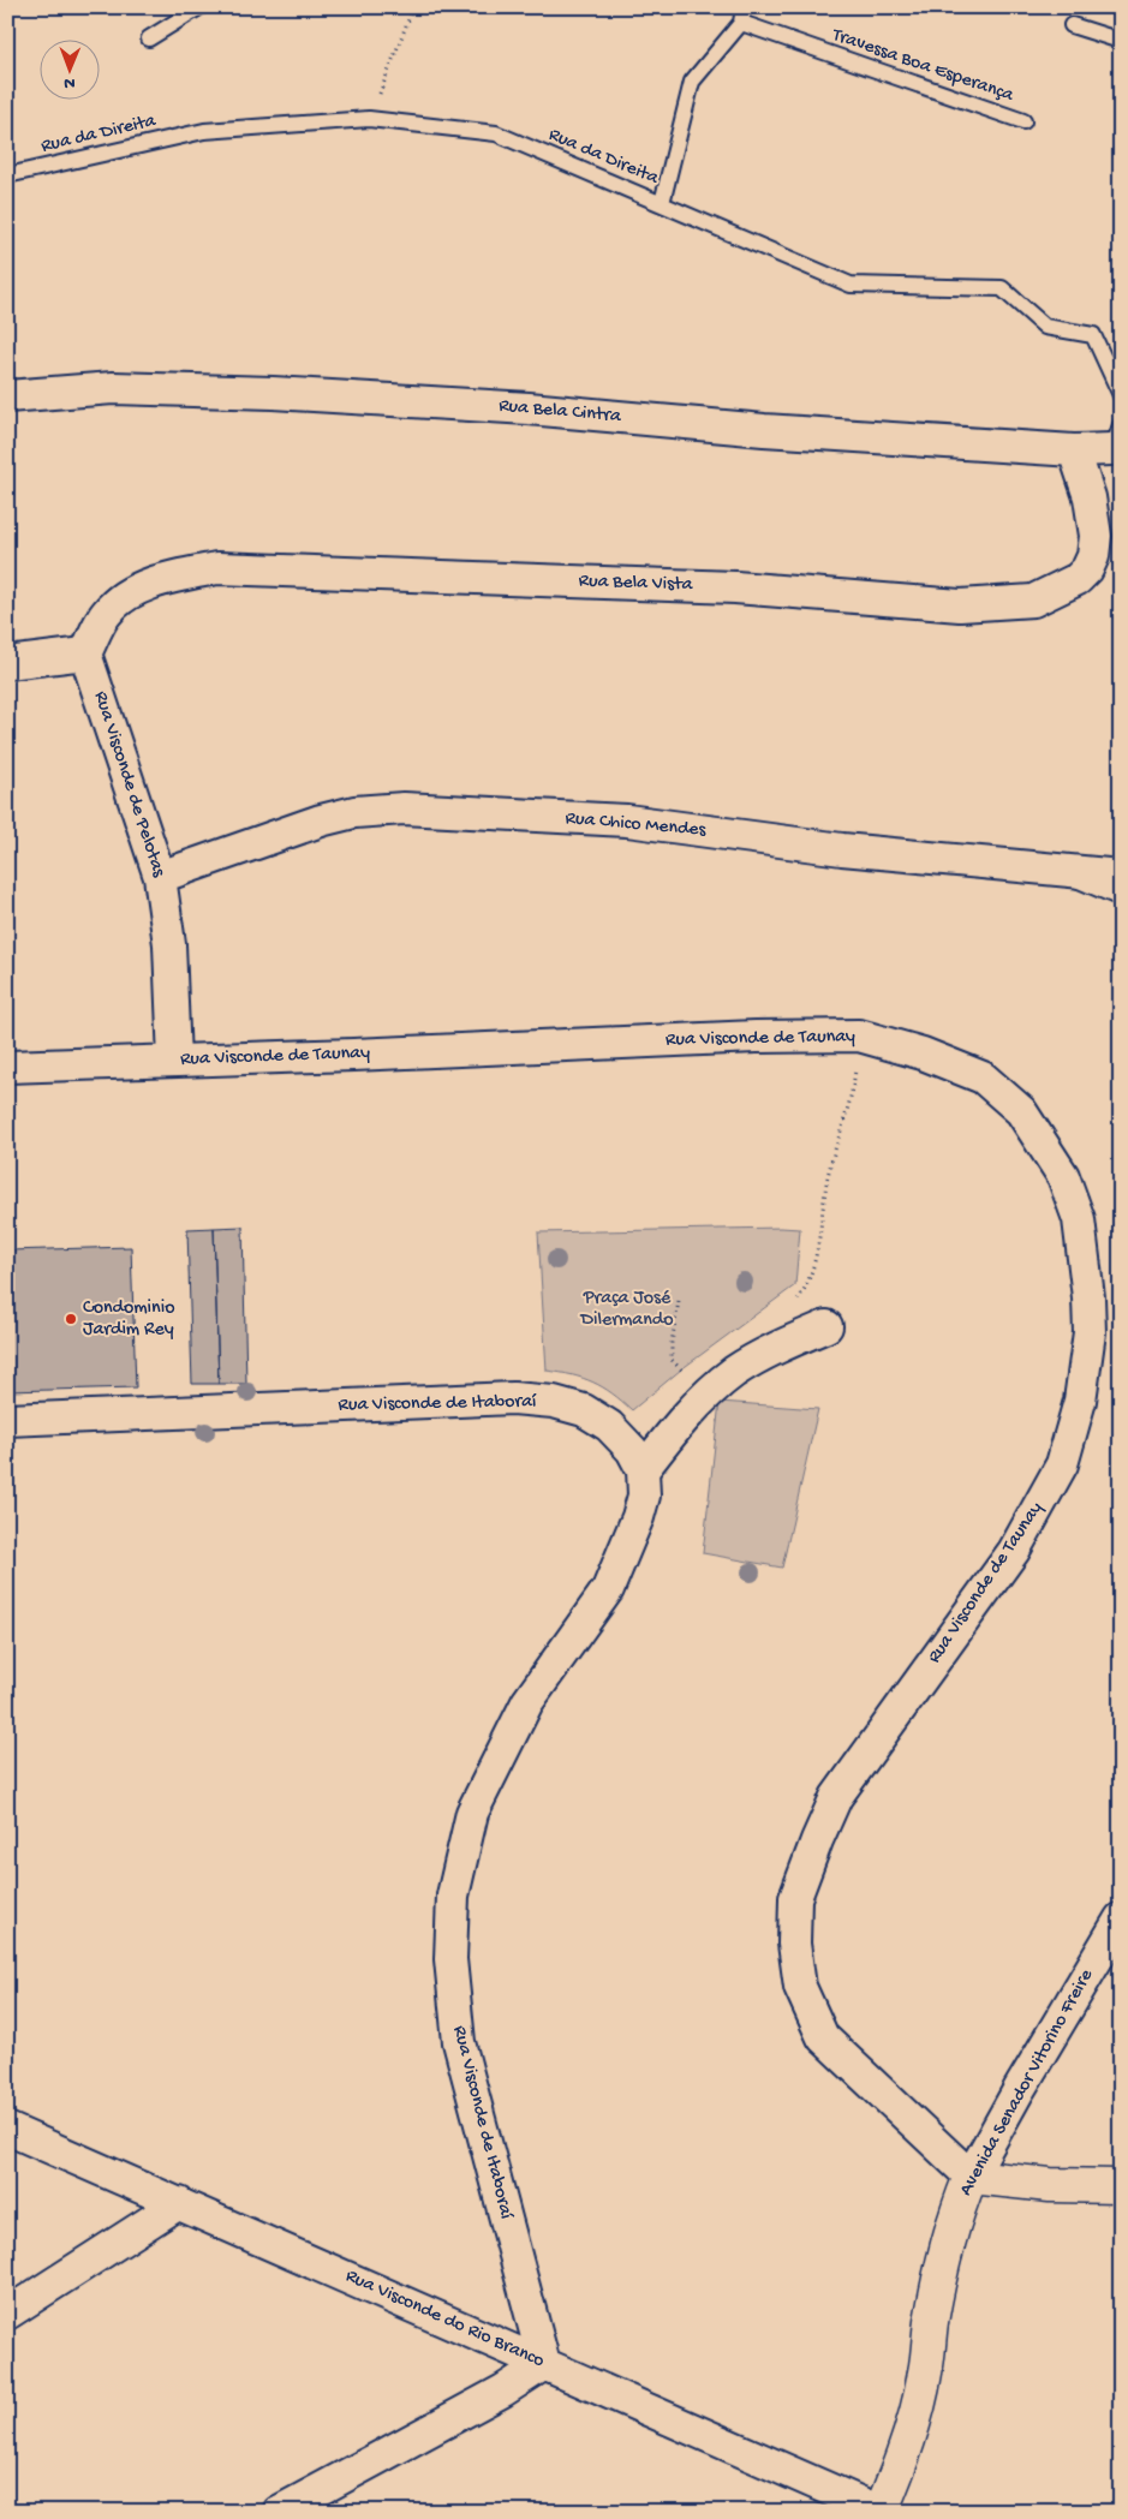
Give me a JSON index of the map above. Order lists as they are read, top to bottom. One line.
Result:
{"streets":{"street":["Rua Bela Cintra","Rua Bela Vista","Rua Visconde de Pelotas","Rua Chico Mendes","Rua Visconde de Taunay","Rua Visconde de Itaboraí","Avenida Senador Vitorino Freire","Rua Visconde do Rio Branco"],"lane":["Travessa Boa Esperança","Rua da Direita"]},"crossings":[["Rua Bela Cintra","Rua Bela Vista"],["Rua Bela Vista","Rua Visconde de Pelotas"],["Rua Visconde de Pelotas","Rua Chico Mendes"],["Rua Visconde de Pelotas","Rua Visconde de Taunay"],["Rua Visconde de Taunay","Avenida Senador Vitorino Freire"],["Rua Visconde de Itaboraí","Rua Visconde do Rio Branco"],["Avenida Senador Vitorino Freire","Rua Visconde do Rio Branco"]],"parks":["Praça José Dilermando"],"places":["Condominio Jardim Rey"],"north":"bottom"}
